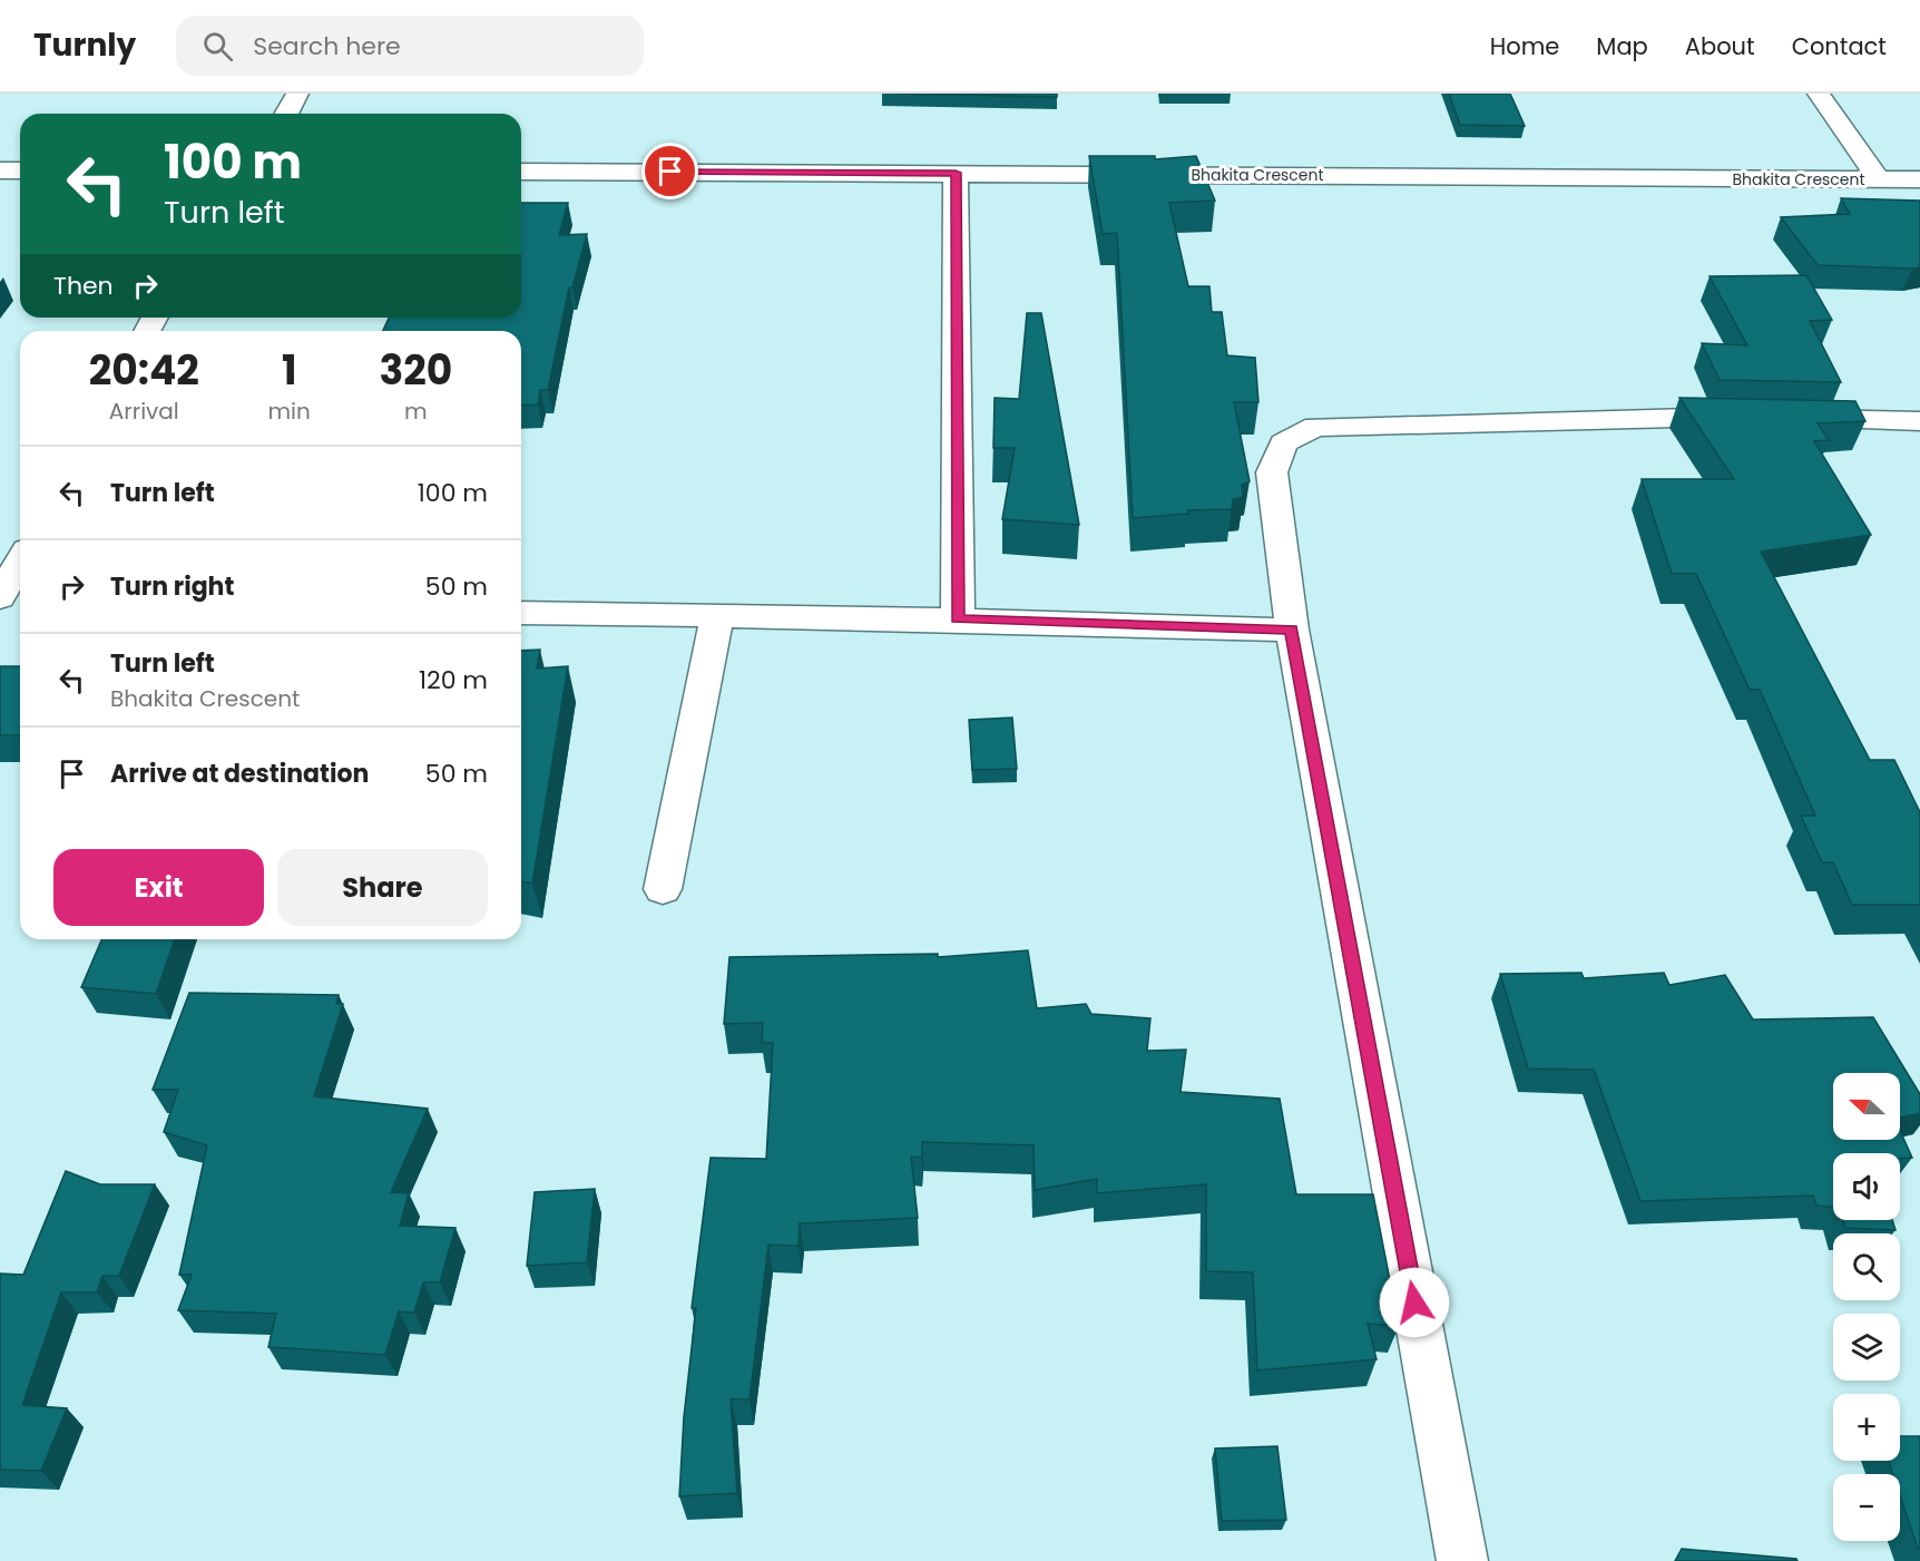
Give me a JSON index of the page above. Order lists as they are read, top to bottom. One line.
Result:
{"streets":{"street":["Bhakita Crescent"]},"north":"left","page":{"header":"Turnly","search":"Search here","nav":["Home","Map","About","Contact"],"turn":["100 m","Turn left"],"then":"Then","eta":["20:42","Arrival","1","min","320","m"],"list":[{"name":"Turn left","value":"100 m"},{"name":"Turn right","value":"50 m"},{"name":"Turn left","note":"Bhakita Crescent","value":"120 m"},{"name":"Arrive at destination","value":"50 m"}],"buttons":["Exit","Share"],"map_buttons":["+","−"]}}
